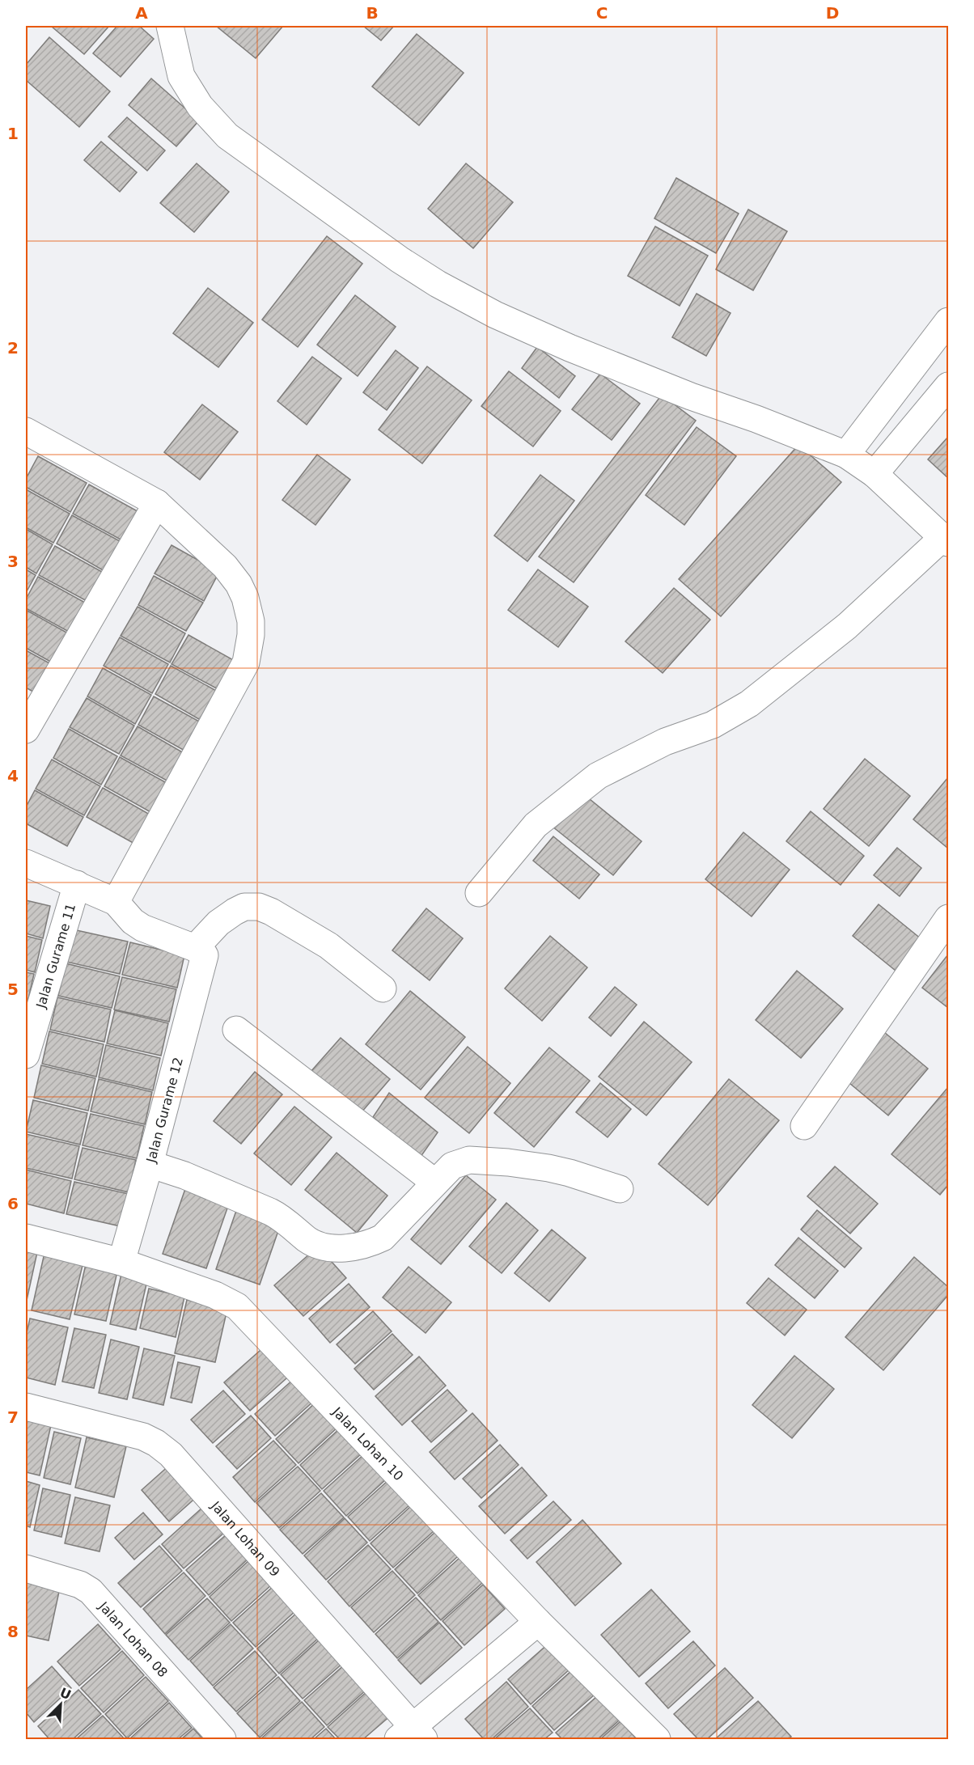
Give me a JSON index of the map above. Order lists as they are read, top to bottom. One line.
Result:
{"streets":{"street":["Jalan Gurame 11","Jalan Gurame 12","Jalan Lohan 10","Jalan Lohan 09","Jalan Lohan 08"]},"crossings":[["Jalan Gurame 12","Jalan Lohan 10"]],"north":"top right","grid":{"columns":["A","B","C","D"],"rows":["1","2","3","4","5","6","7","8"]}}
